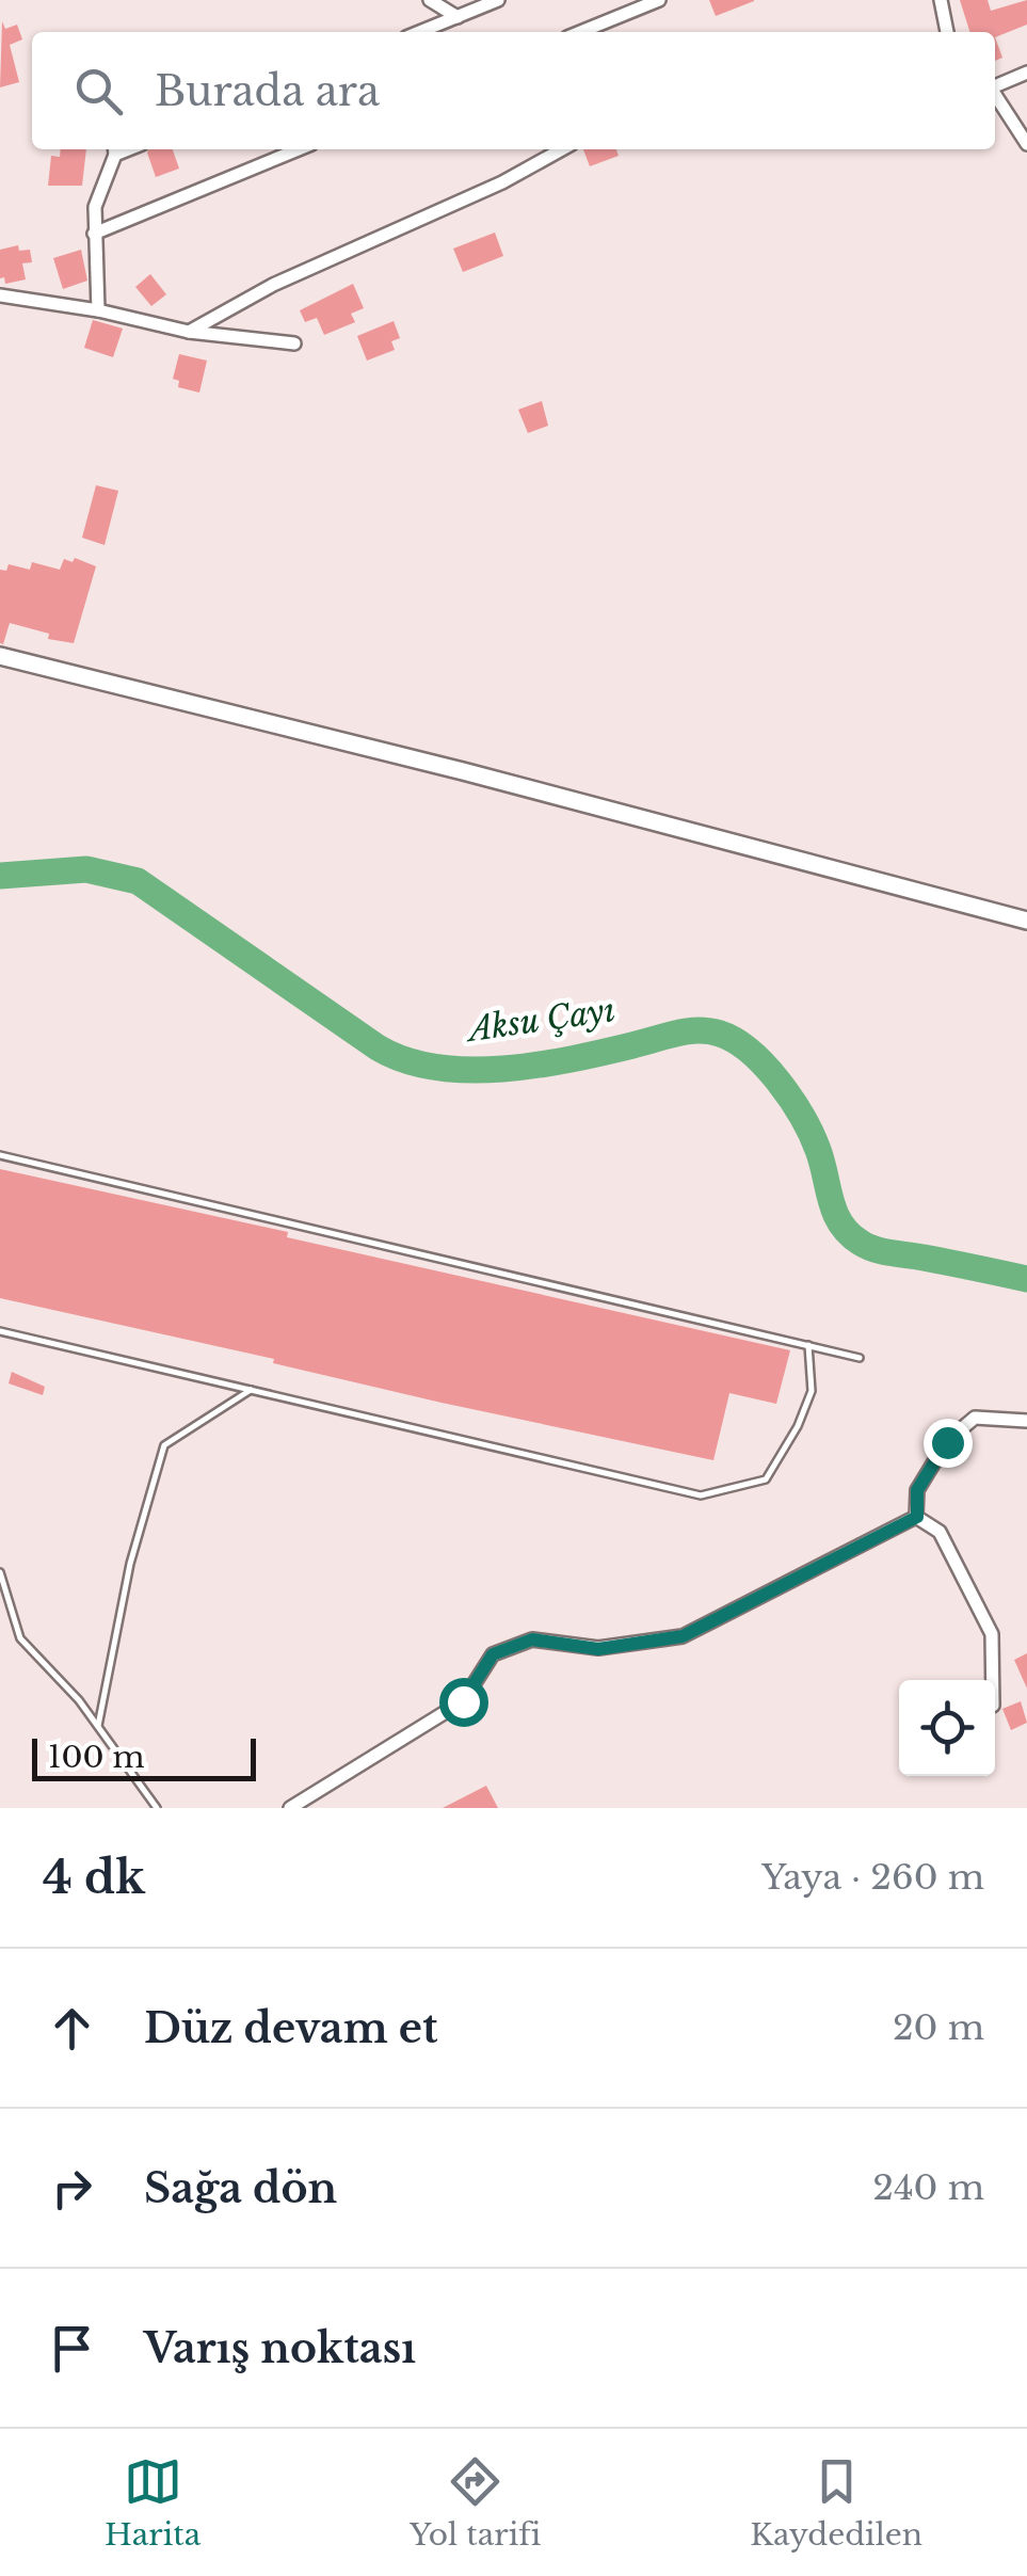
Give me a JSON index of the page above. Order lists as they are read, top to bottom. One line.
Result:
{"water":["Aksu Çayı"],"scale_bar":"100 m","page":{"search":"Burada ara","scale":"100 m","heading":["4 dk","Yaya · 260 m"],"list":[["Düz devam et","20 m"],["Sağa dön","240 m"],"Varış noktası"],"nav":["Harita","Yol tarifi","Kaydedilen"]}}
